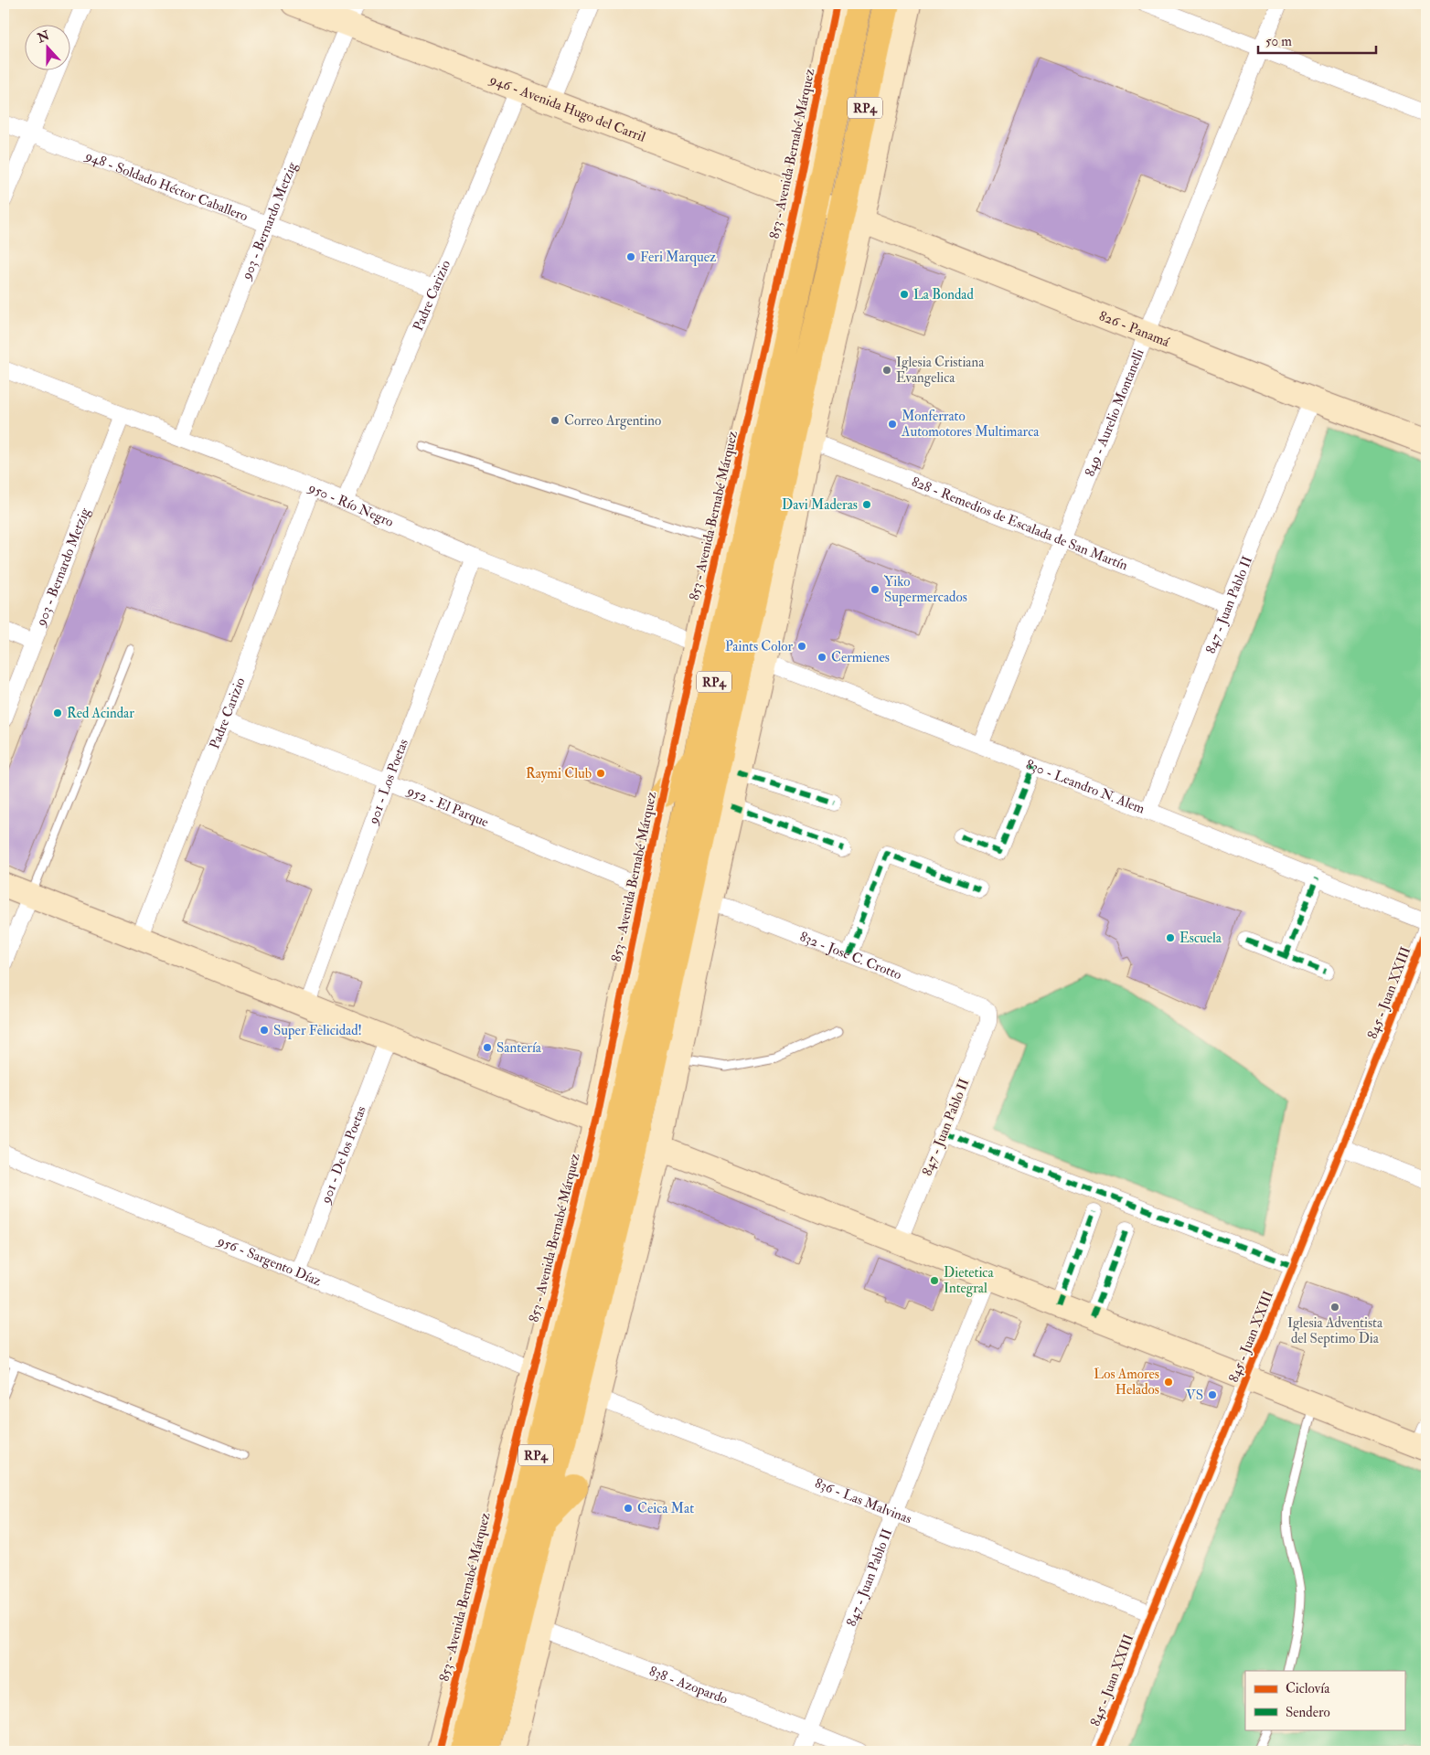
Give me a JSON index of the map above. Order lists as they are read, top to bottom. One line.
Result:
{"streets":{"main road":["RP4","853 - Avenida Bernabé Márquez"],"street":["946 - Avenida Hugo del Carril","948 - Soldado Héctor Caballero","903 - Bernardo Metzig","Padre Carizio","826 - Panamá","849 - Aurelio Montanelli","950 - Río Negro","828 - Remedios de Escalada de San Martín","847 - Juan Pablo II","901 - Los Poetas","830 - Leandro N. Alem","952 - El Parque","832 - José C. Crotto","845 - Juan XXIII","901 - De los Poetas","956 - Sargento Díaz","836 - Las Malvinas","838 - Azopardo"]},"crossings":[["946 - Avenida Hugo del Carril","853 - Avenida Bernabé Márquez"],["946 - Avenida Hugo del Carril","903 - Bernardo Metzig"],["946 - Avenida Hugo del Carril","Padre Carizio"],["946 - Avenida Hugo del Carril","826 - Panamá"],["853 - Avenida Bernabé Márquez","826 - Panamá"],["853 - Avenida Bernabé Márquez","950 - Río Negro"],["853 - Avenida Bernabé Márquez","828 - Remedios de Escalada de San Martín"],["853 - Avenida Bernabé Márquez","830 - Leandro N. Alem"],["853 - Avenida Bernabé Márquez","952 - El Parque"],["853 - Avenida Bernabé Márquez","832 - José C. Crotto"],["853 - Avenida Bernabé Márquez","956 - Sargento Díaz"],["853 - Avenida Bernabé Márquez","836 - Las Malvinas"],["853 - Avenida Bernabé Márquez","838 - Azopardo"],["948 - Soldado Héctor Caballero","903 - Bernardo Metzig"],["948 - Soldado Héctor Caballero","Padre Carizio"],["903 - Bernardo Metzig","950 - Río Negro"],["Padre Carizio","950 - Río Negro"],["Padre Carizio","952 - El Parque"],["826 - Panamá","849 - Aurelio Montanelli"],["826 - Panamá","847 - Juan Pablo II"],["849 - Aurelio Montanelli","828 - Remedios de Escalada de San Martín"],["849 - Aurelio Montanelli","830 - Leandro N. Alem"],["950 - Río Negro","901 - Los Poetas"],["828 - Remedios de Escalada de San Martín","847 - Juan Pablo II"],["847 - Juan Pablo II","830 - Leandro N. Alem"],["847 - Juan Pablo II","832 - José C. Crotto"],["847 - Juan Pablo II","836 - Las Malvinas"],["847 - Juan Pablo II","838 - Azopardo"],["901 - Los Poetas","952 - El Parque"],["845 - Juan XXIII","836 - Las Malvinas"],["901 - De los Poetas","956 - Sargento Díaz"]],"places":["Feri Marquez","La Bondad","Iglesia Cristiana Evangelica","Correo Argentino","Monferrato Automotores Multimarca","Davi Maderas","Yiko Supermercados","Paints Color","Cermienes","Red Acindar","Raymi Club","Escuela","Super Felicidad!","Santería","Dietetica Integral","Iglesia Adventista del Septimo Dia","Los Amores Helados","VS","Ceica Mat"],"legend":["Ciclovía","Sendero"],"scale_bar":"50 m","north":"top"}
